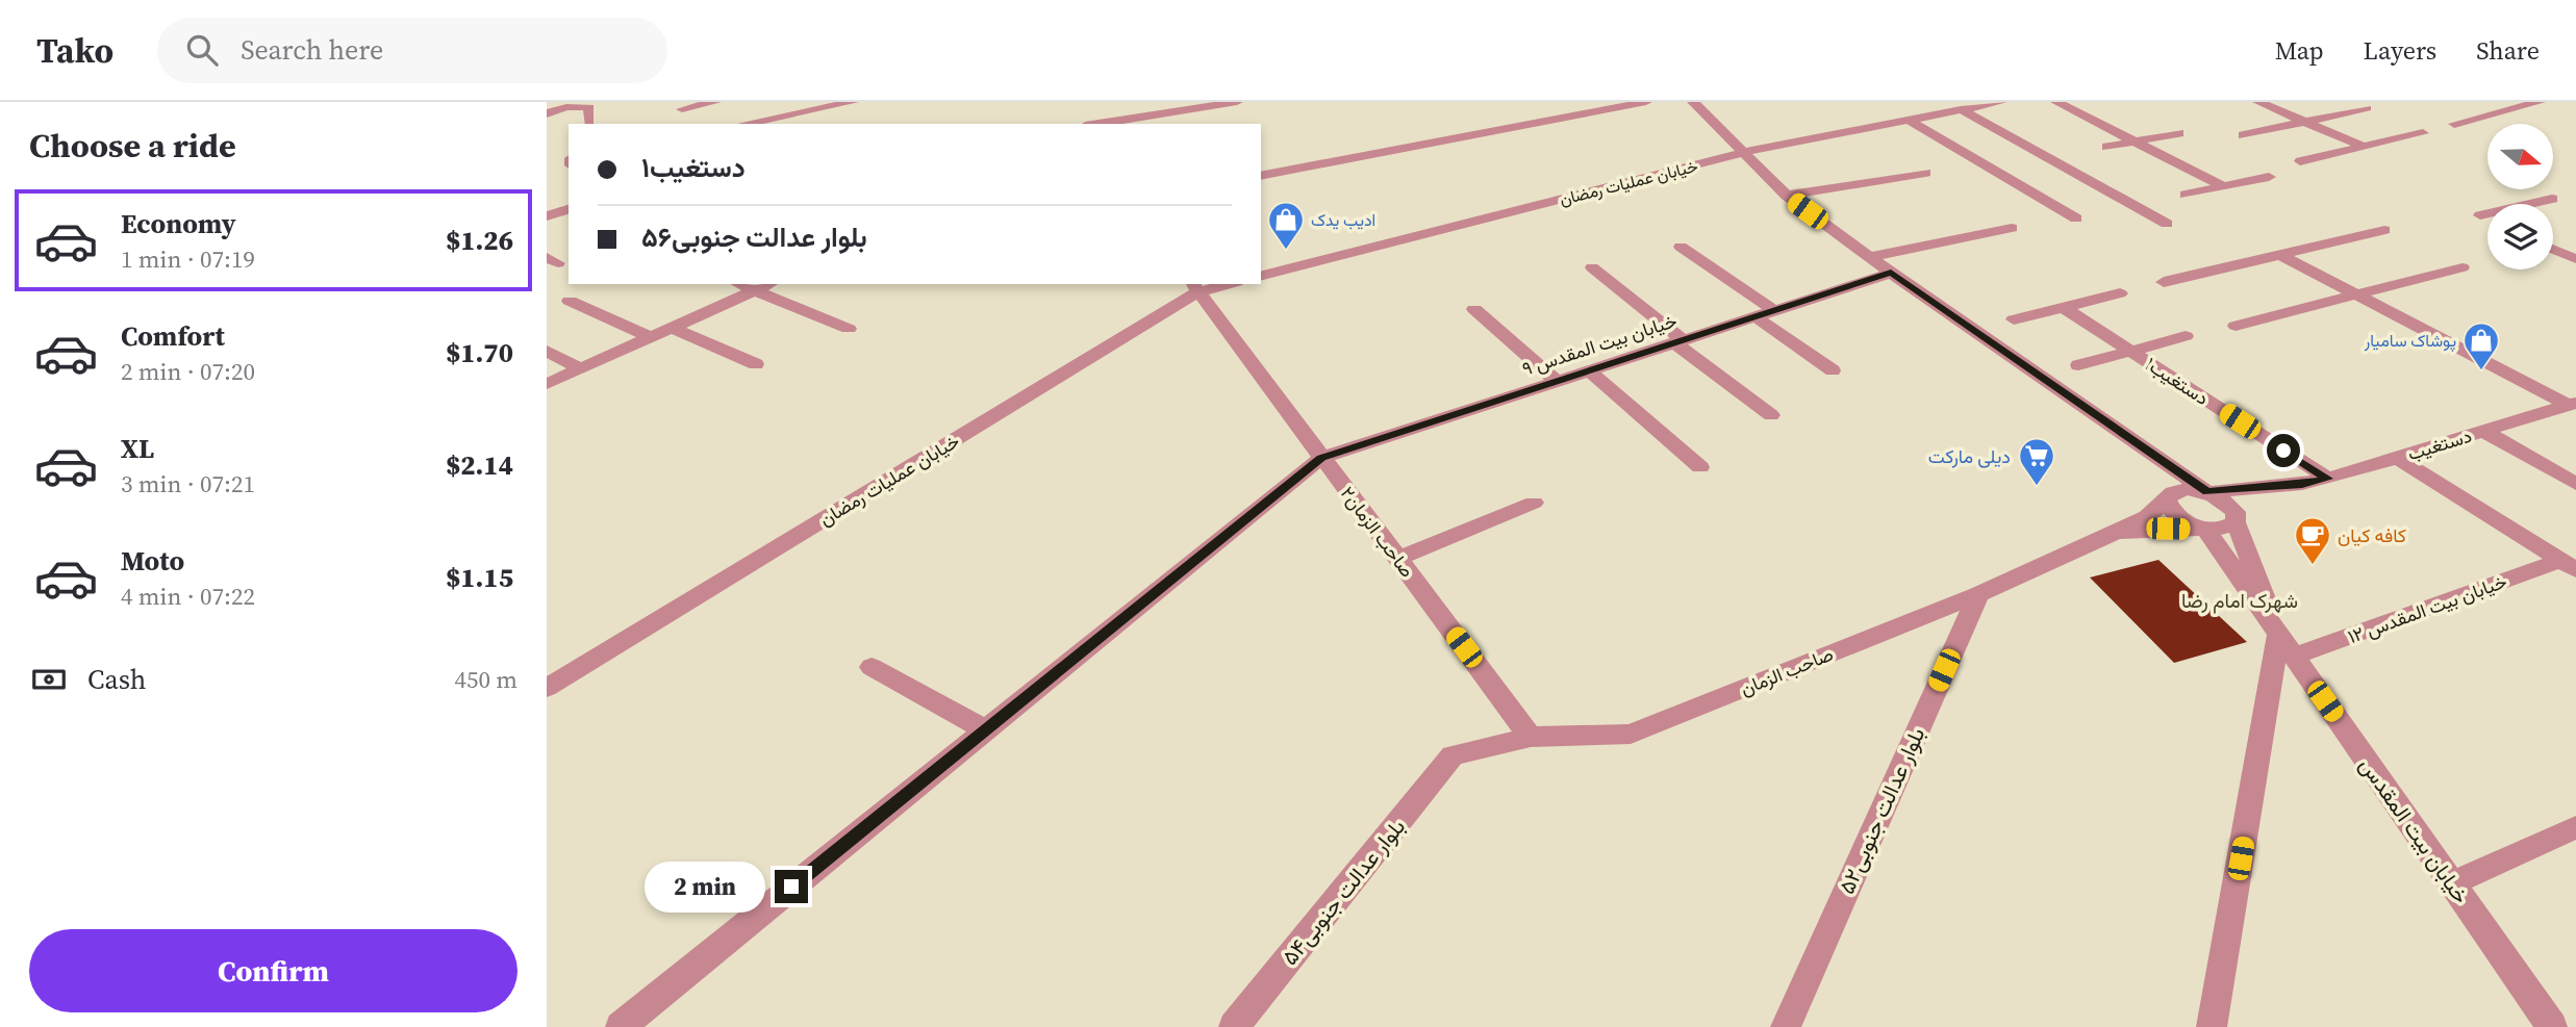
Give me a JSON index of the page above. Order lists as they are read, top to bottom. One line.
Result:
{"streets":{"street":["خیابان عملیات رمضان","خیابان بیت المقدس ۹","دستغیب۱","دستغیب","۲صاحب الزمان","خیابان بیت المقدس ۱۲","صاحب الزمان","بلوار عدالت جنوبی۵۲","خیابان بیت المقدس","بلوار عدالت جنوبی۵۴"]},"crossings":[["خیابان عملیات رمضان","۲صاحب الزمان"],["خیابان بیت المقدس ۹","۲صاحب الزمان"],["دستغیب۱","دستغیب"],["۲صاحب الزمان","صاحب الزمان"],["خیابان بیت المقدس ۱۲","خیابان بیت المقدس"],["صاحب الزمان","بلوار عدالت جنوبی۵۲"],["صاحب الزمان","بلوار عدالت جنوبی۵۴"]],"districts":["شهرک امام رضا"],"places":{"shop":["ادیب یدک","پوشاک سامیار"],"supermarket":["دیلی مارکت"],"cafe":["کافه کیان"]},"north":"right","page":{"header":"Tako","search":"Search here","nav":["Map","Layers","Share"],"heading":"Choose a ride","banner":["دستغیب۱","بلوار عدالت جنوبی۵۶"],"list":[{"name":"Economy","note":"1 min · 07:19","value":"$1.26"},{"name":"Comfort","note":"2 min · 07:20","value":"$1.70"},{"name":"XL","note":"3 min · 07:21","value":"$2.14"},{"name":"Moto","note":"4 min · 07:22","value":"$1.15"}],"pay":["Cash","450 m"],"bubble":"2 min","buttons":"Confirm"}}
